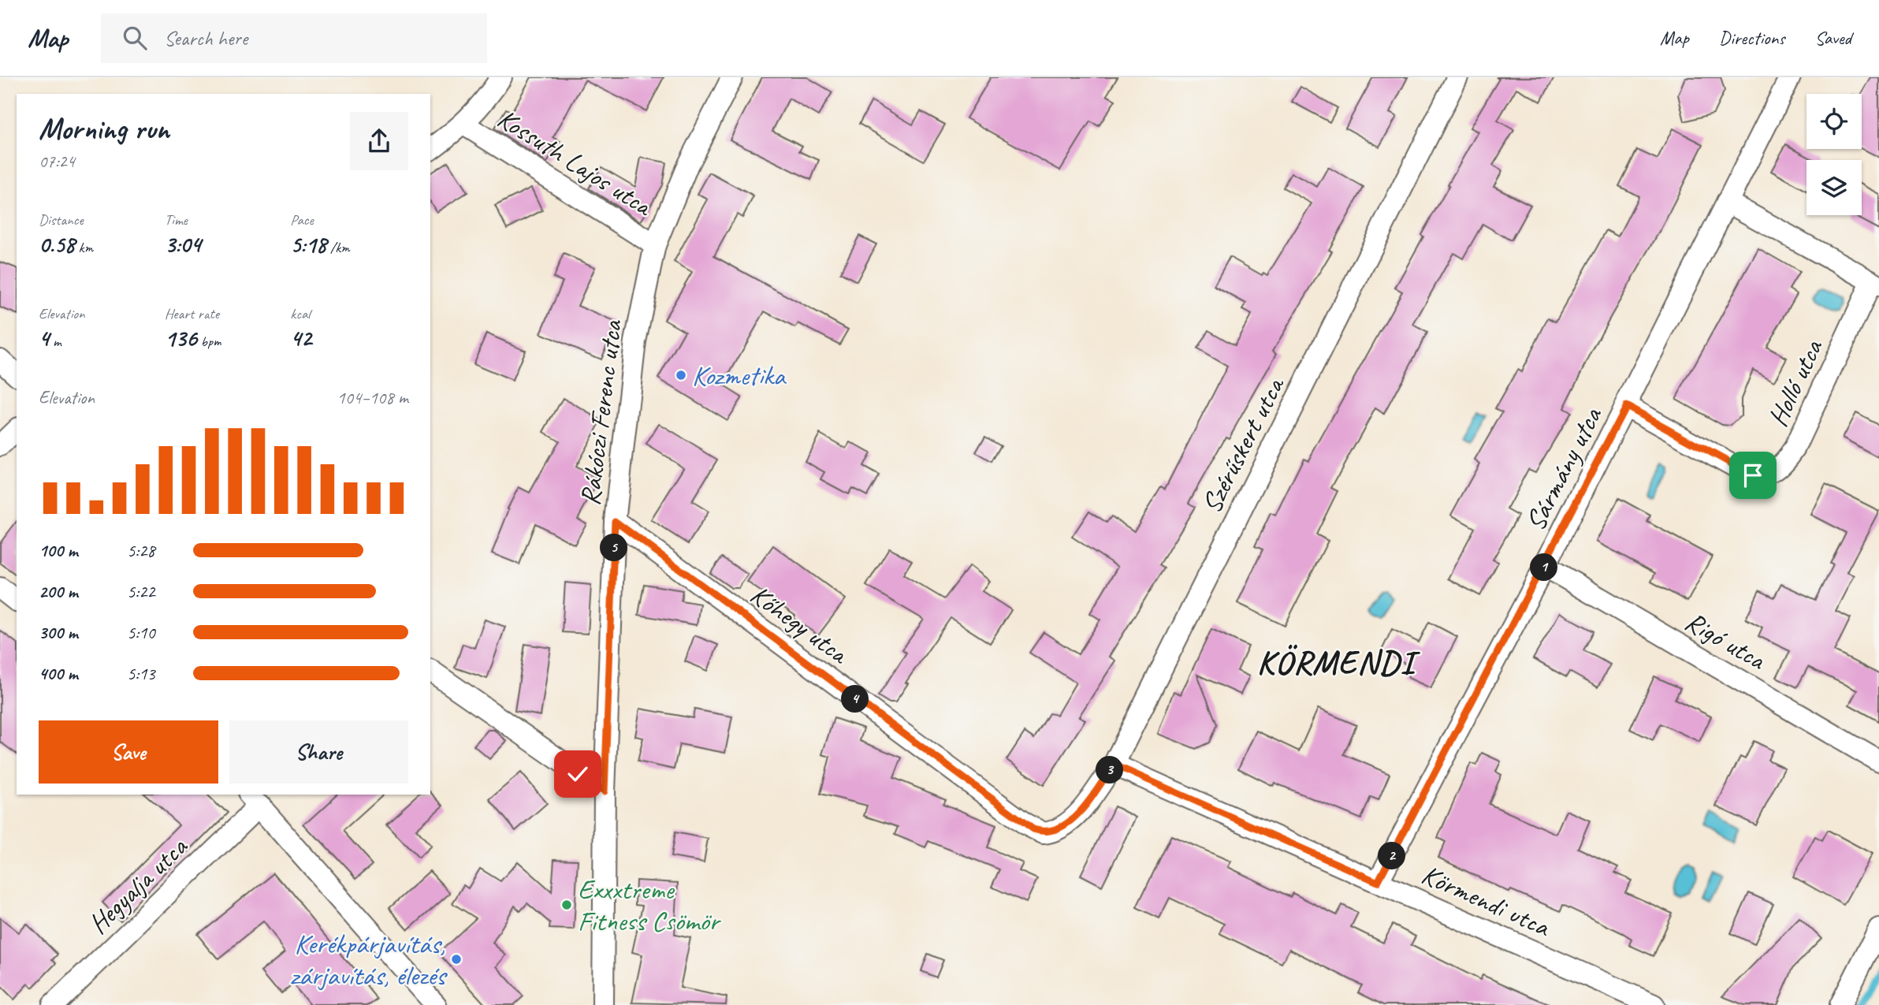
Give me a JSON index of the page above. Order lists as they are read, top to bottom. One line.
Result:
{"streets":{"street":["Kossuth Lajos utca","Holló utca","Rákóczi Ferenc utca","Szérűskert utca","Sármány utca","Kőhegy utca","Rigó utca","Hegyalja utca","Körmendi utca"]},"crossings":[["Kossuth Lajos utca","Rákóczi Ferenc utca"],["Holló utca","Sármány utca"],["Rákóczi Ferenc utca","Kőhegy utca"],["Szérűskert utca","Kőhegy utca"],["Szérűskert utca","Körmendi utca"],["Sármány utca","Rigó utca"],["Sármány utca","Körmendi utca"]],"districts":["KÖRMENDI"],"places":["Kozmetika","Exxxtreme Fitness Csömör","Kerékpárjavítás, zárjavítás, élezés"],"page":{"header":"Map","search":"Search here","nav":["Map","Directions","Saved"],"heading":["Morning run","07:24"],"stats":[["Distance","0.58 km"],["Time","3:04"],["Pace","5:18 /km"],["Elevation","4 m"],["Heart rate","136 bpm"],["kcal","42"]],"chart":["Elevation","104–108 m"],"list":[{"name":"100 m","note":"5:28"},{"name":"200 m","note":"5:22"},{"name":"300 m","note":"5:10"},{"name":"400 m","note":"5:13"}],"pins":["5","1","4","3","2"],"buttons":["Save","Share"]}}
